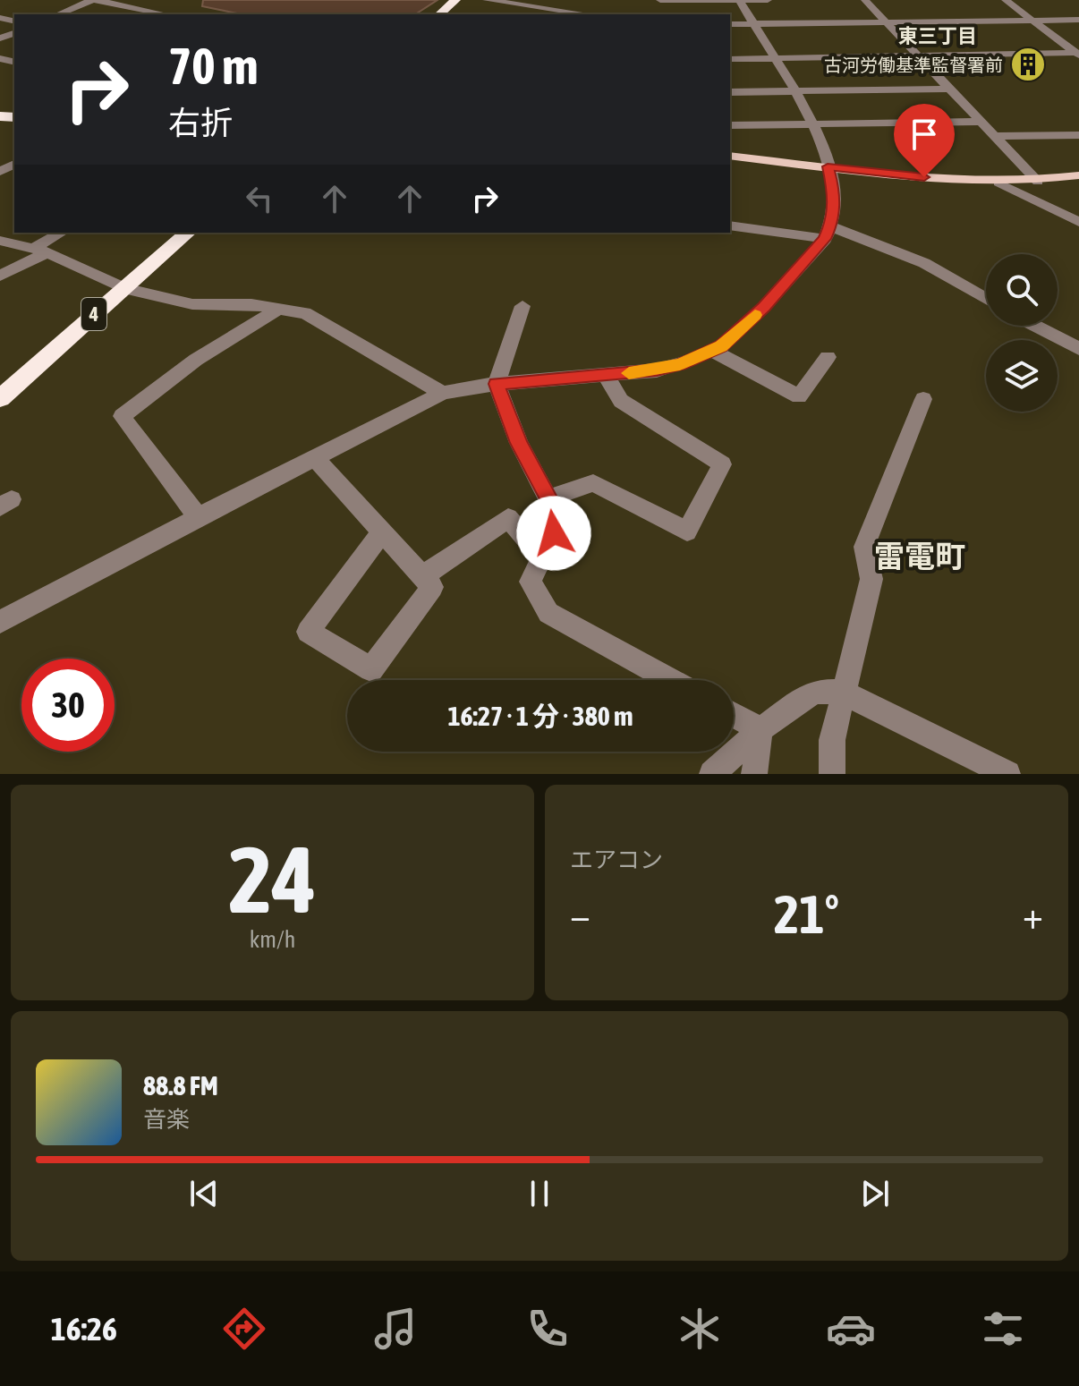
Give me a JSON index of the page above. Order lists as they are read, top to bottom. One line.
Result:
{"streets":{"highway":["4"]},"districts":["東三丁目","雷電町"],"places":{"building":["古河労働基準監督署前"]},"page":{"turn":["70 m","右折"],"limit":"30","trip":"16:27 · 1 分 · 380 m","tile":[["24","km/h"],"エアコン"],"heat":["−","21°","+"],"song":["88.8 FM","音楽"],"tabs":"16:26"}}
